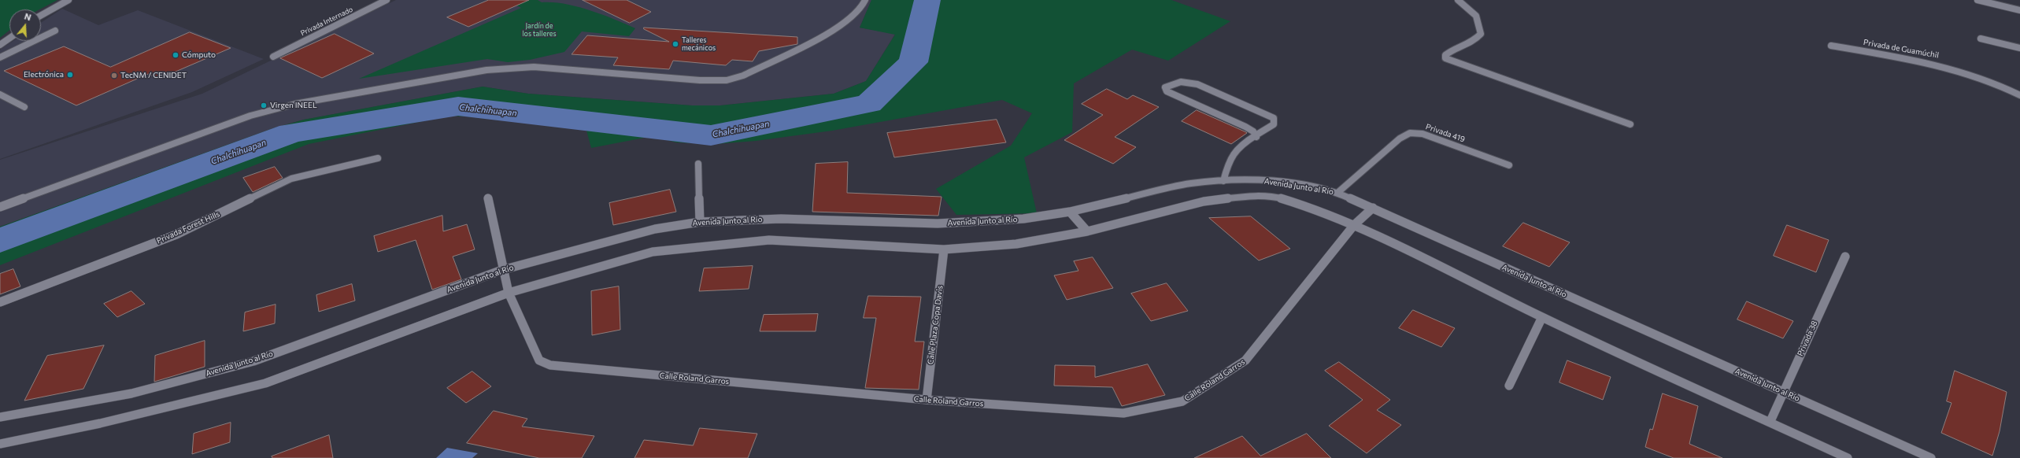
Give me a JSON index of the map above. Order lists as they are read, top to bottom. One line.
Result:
{"streets":{"street":["Privada Internado","Privada de Guamúchil","Privada 419","Avenida Junto al Río","Privada Forest Hills","Calle Plaza Copa Davis","Privada 38","Calle Roland Garros"]},"crossings":[["Privada 419","Avenida Junto al Río"],["Avenida Junto al Río","Calle Plaza Copa Davis"],["Avenida Junto al Río","Privada 38"],["Avenida Junto al Río","Calle Roland Garros"],["Calle Plaza Copa Davis","Calle Roland Garros"]],"water":["Chalchihuapan"],"parks":["Jardín de los talleres"],"places":["Talleres mecánicos","Cómputo","Electrónica","TecNM / CENIDET","Virgen INEEL"],"north":"top"}
